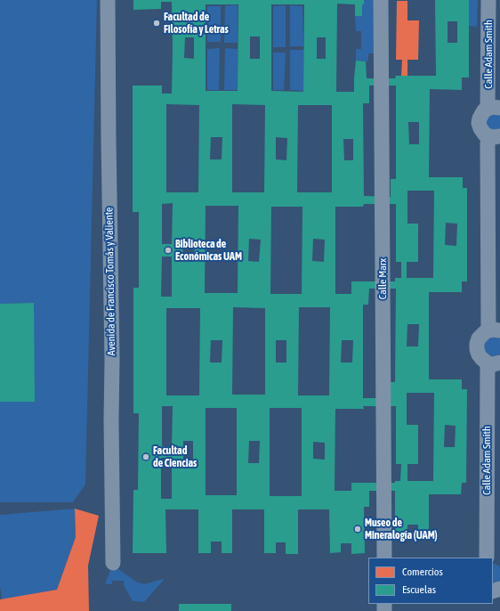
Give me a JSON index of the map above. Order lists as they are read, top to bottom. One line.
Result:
{"streets":{"street":["Calle Adam Smith","Calle Marx","Avenida de Francisco Tomás y Valiente"]},"places":["Facultad de Filosofía y Letras","Biblioteca de Económicas UAM","Facultad de Ciencias","Museo de Mineralogía (UAM)"],"legend":["Comercios","Escuelas"]}
